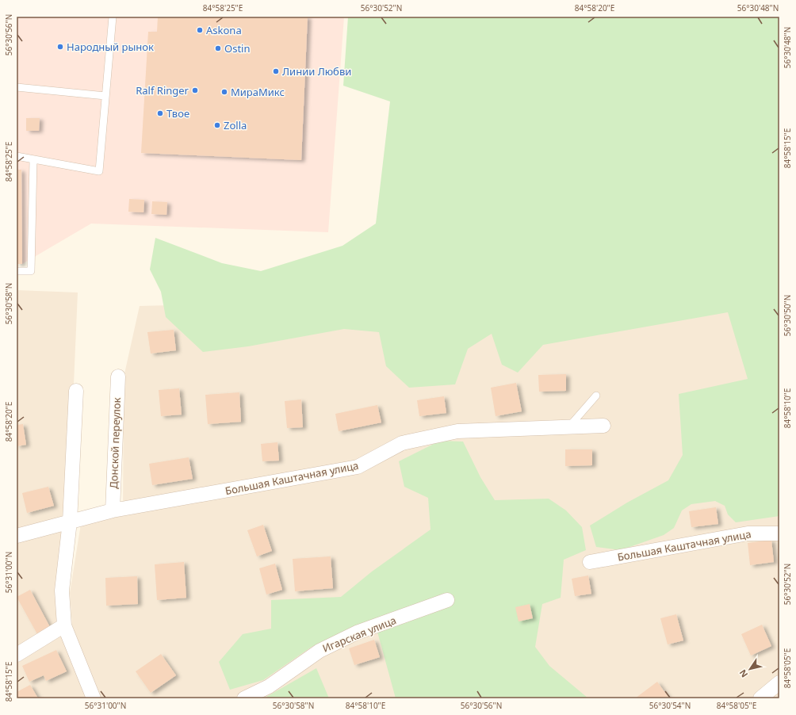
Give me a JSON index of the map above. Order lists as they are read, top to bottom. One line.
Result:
{"streets":{"street":["Донской переулок","Большая Каштачная улица","Игарская улица"]},"crossings":[["Донской переулок","Большая Каштачная улица"]],"places":["Askona","Народный рынок","Ostin","Линии Любви","Ralf Ringer","МираМикс","Твое","Zolla"],"north":"bottom left","coordinates":["84°58'25\"E","56°30'52\"N","84°58'20\"E","56°30'48\"N","56°30'56\"N","84°58'15\"E","56°30'58\"N","56°30'50\"N","84°58'10\"E","56°31'00\"N","84°58'05\"E","56°30'54\"N"]}
